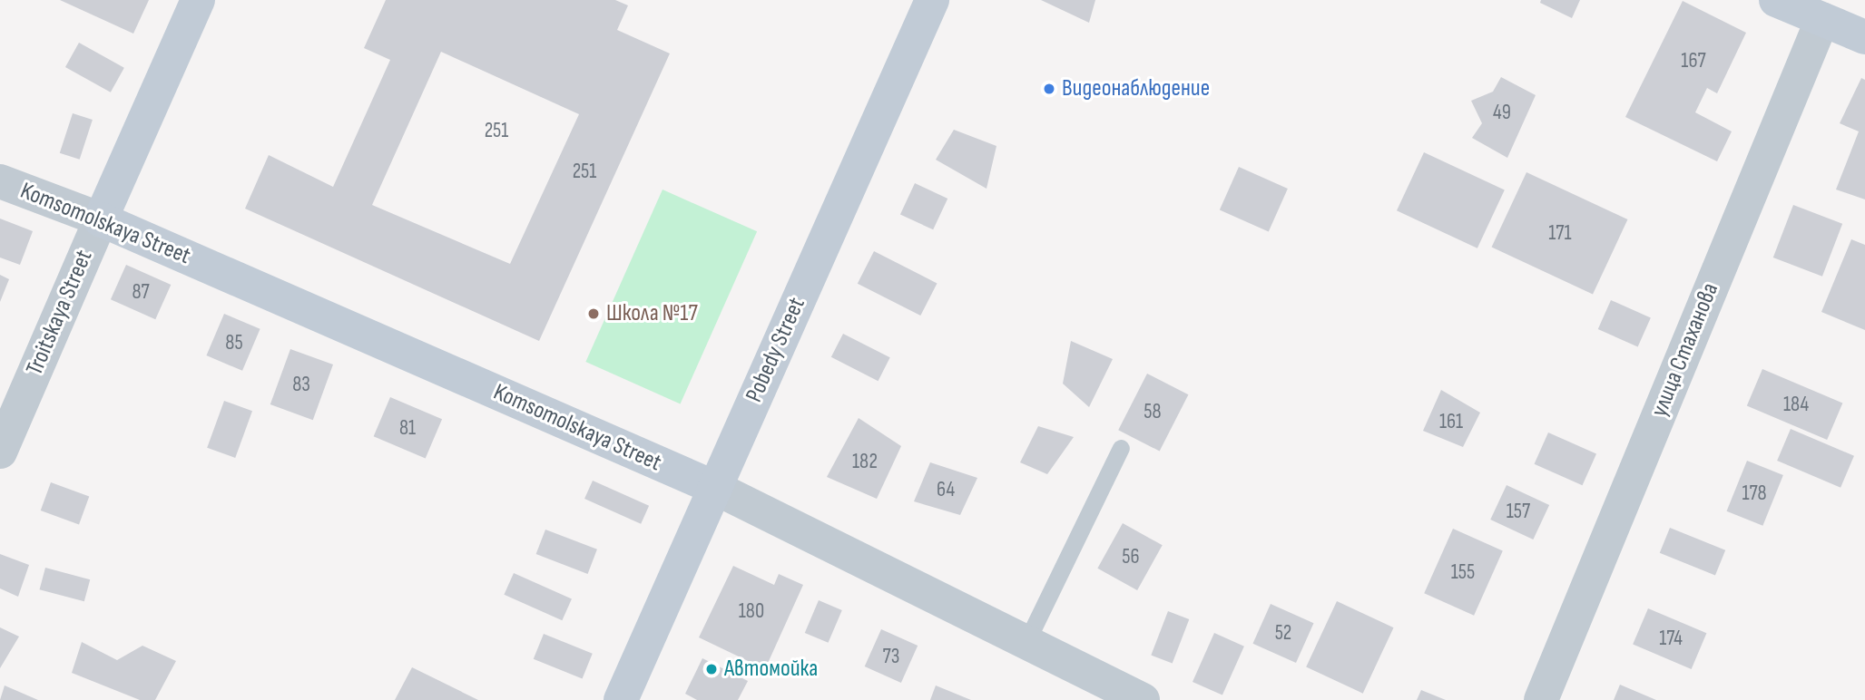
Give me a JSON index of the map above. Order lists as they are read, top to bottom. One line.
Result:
{"streets":{"street":["Komsomolskaya Street","Troitskaya Street","Pobedy Street","улица Стаханова"]},"crossings":[["Komsomolskaya Street","Troitskaya Street"],["Komsomolskaya Street","Pobedy Street"]],"places":["Видеонаблюдение","Школа №17","Автомойка"],"house_numbers":["167","49","251","251","171","87","85","83","184","58","161","81","182","64","178","157","56","155","180","52","174","73"]}
